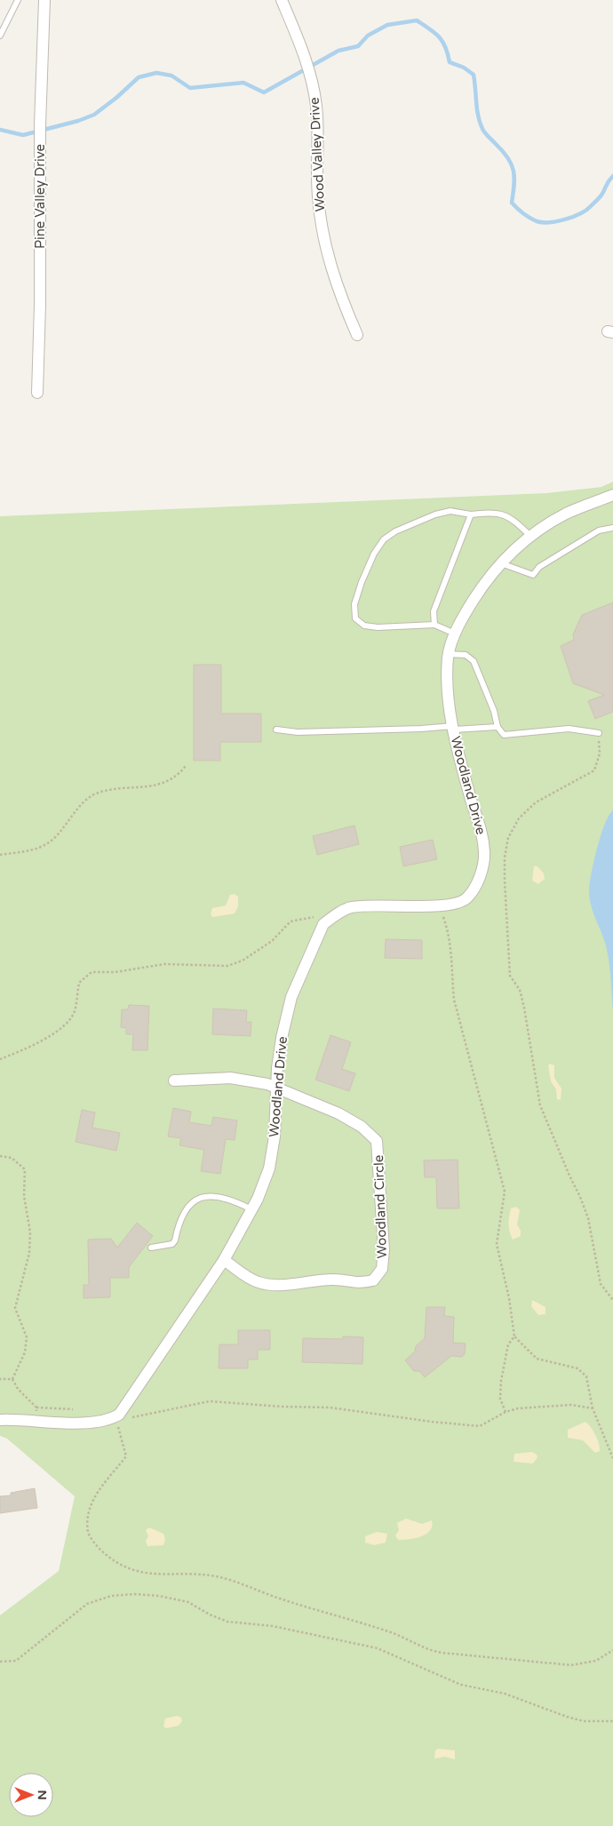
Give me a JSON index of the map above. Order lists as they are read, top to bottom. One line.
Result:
{"streets":{"street":["Wood Valley Drive","Pine Valley Drive","Woodland Drive","Woodland Circle"]},"crossings":[["Woodland Drive","Woodland Circle"]],"north":"right"}
